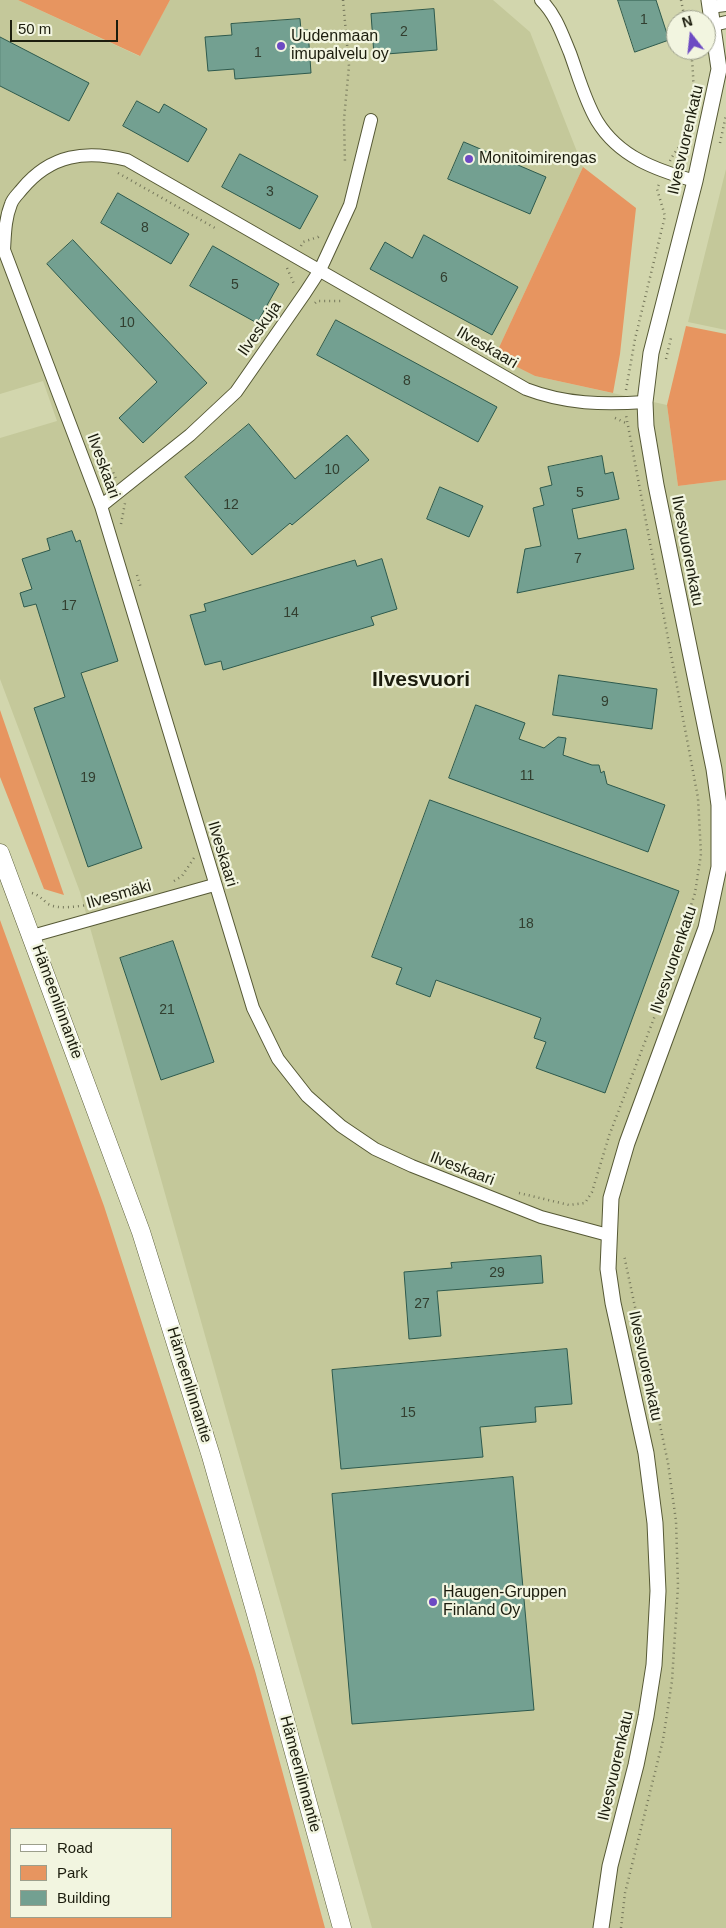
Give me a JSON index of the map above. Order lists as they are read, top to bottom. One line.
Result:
{"streets":{"main road":["Hämeenlinnantie"],"street":["Ilvesvuorenkatu","Ilveskuja","Ilveskaari","Ilvesmäki"]},"crossings":[["Ilvesvuorenkatu","Ilveskaari"],["Ilveskuja","Ilveskaari"],["Ilveskaari","Ilvesmäki"],["Ilvesmäki","Hämeenlinnantie"]],"districts":["Ilvesvuori"],"places":["Uudenmaan imupalvelu oy","Monitoimirengas","Haugen-Gruppen Finland Oy"],"house_numbers":["1","2","1","3","8","6","5","10","8","10","5","12","7","17","14","9","11","19","18","21","29","27","15"],"legend":["Road","Park","Building"],"scale_bar":"50 m","north":"top"}
